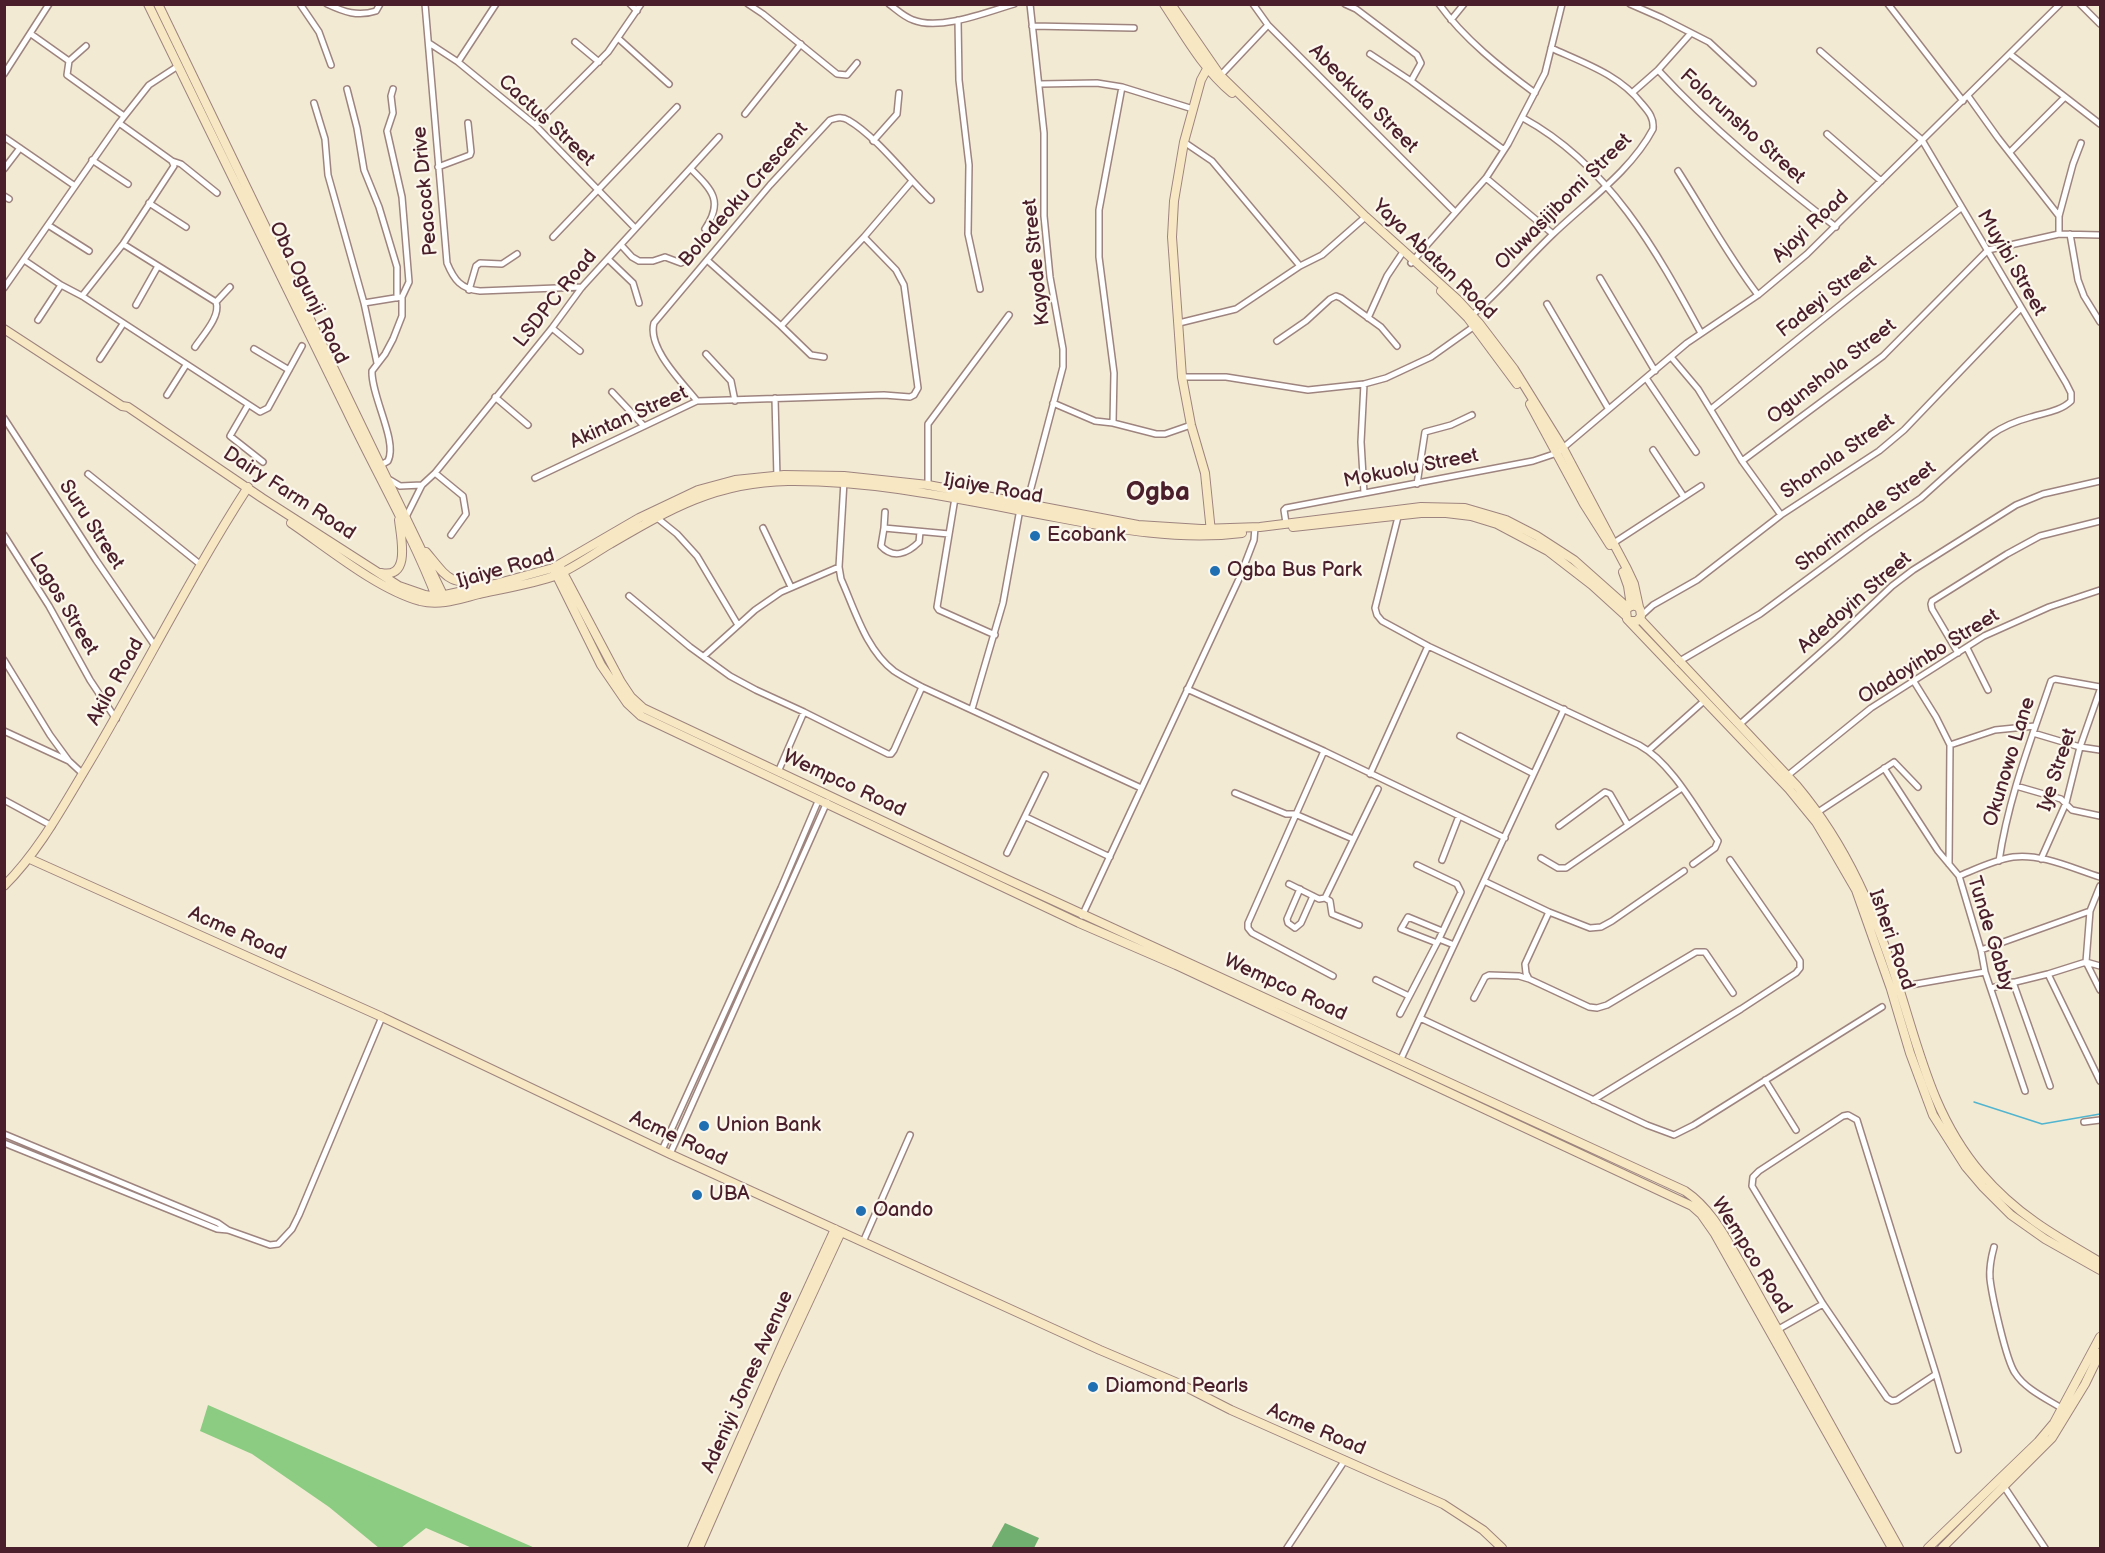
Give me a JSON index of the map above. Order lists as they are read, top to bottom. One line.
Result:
{"streets":{"main road":["Yaya Abatan Road","Oba Ogunji Road","Ijaiye Road","Dairy Farm Road","Akilo Road","Wempco Road","Acme Road","Isheri Road","Adeniyi Jones Avenue"],"street":["Abeokuta Street","Cactus Street","Folorunsho Street","Peacock Drive","Bolodeoku Crescent","Oluwasijibomi Street","Ajayi Road","Kayode Street","Muyibi Street","Fadeyi Street","LSDPC Road","Ogunshola Street","Akintan Street","Shonola Street","Mokuolu Street","Shorinmade Street","Suru Street","Adedoyin Street","Lagos Street","Oladoyinbo Street","Okunowo Lane","Iye Street","Tunde Gabby"]},"crossings":[["Cactus Street","Peacock Drive"],["Cactus Street","LSDPC Road"],["Folorunsho Street","Ajayi Road"],["Bolodeoku Crescent","Akintan Street"],["Oluwasijibomi Street","Yaya Abatan Road"],["Ajayi Road","Yaya Abatan Road"],["Ajayi Road","Muyibi Street"],["Ajayi Road","Mokuolu Street"],["Yaya Abatan Road","Shonola Street"],["Yaya Abatan Road","Mokuolu Street"],["Yaya Abatan Road","Isheri Road"],["Kayode Street","Ijaiye Road"],["Muyibi Street","Fadeyi Street"],["Muyibi Street","Ogunshola Street"],["Muyibi Street","Shonola Street"],["Muyibi Street","Shorinmade Street"],["Oba Ogunji Road","LSDPC Road"],["Oba Ogunji Road","Ijaiye Road"],["Oba Ogunji Road","Dairy Farm Road"],["Shonola Street","Isheri Road"],["Mokuolu Street","Ijaiye Road"],["Ijaiye Road","Dairy Farm Road"],["Ijaiye Road","Wempco Road"],["Ijaiye Road","Isheri Road"],["Dairy Farm Road","Akilo Road"],["Shorinmade Street","Isheri Road"],["Suru Street","Akilo Road"],["Adedoyin Street","Isheri Road"],["Lagos Street","Akilo Road"],["Oladoyinbo Street","Isheri Road"],["Akilo Road","Acme Road"],["Okunowo Lane","Iye Street"],["Acme Road","Adeniyi Jones Avenue"]],"districts":["Ogba"],"places":["Ecobank","Ogba Bus Park","Union Bank","UBA","Oando","Diamond Pearls"]}
